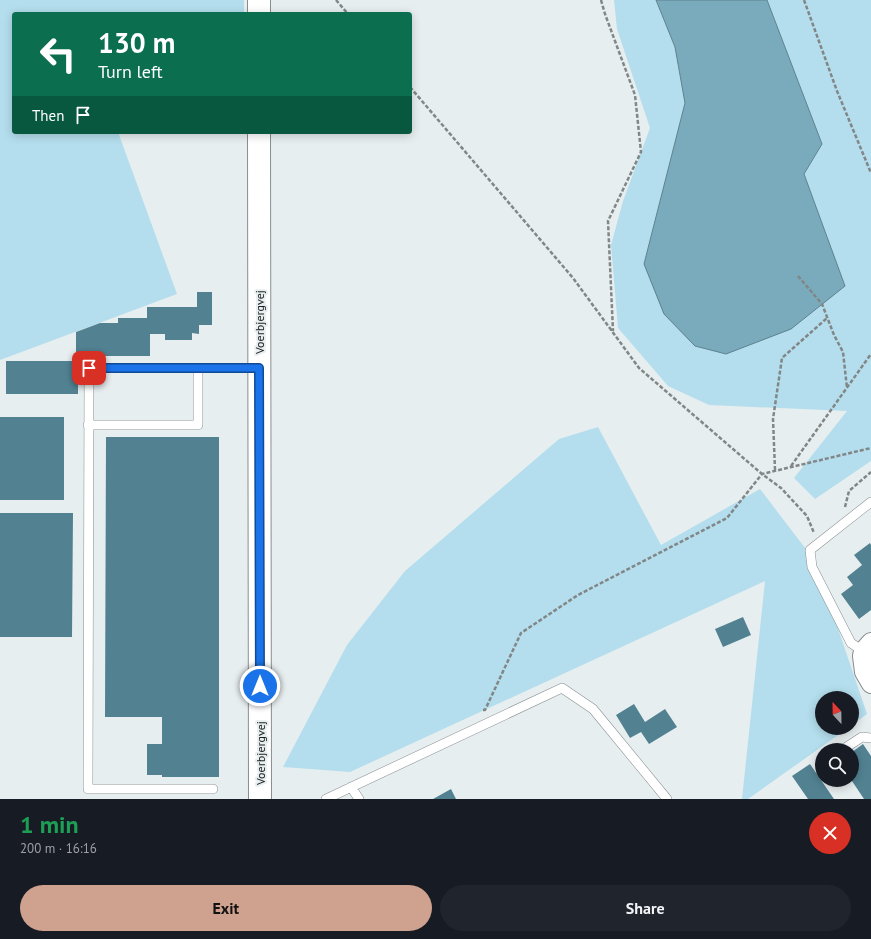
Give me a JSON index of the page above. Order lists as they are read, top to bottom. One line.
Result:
{"streets":{"street":["Voerbjergvej"]},"north":"top","page":{"turn":["130 m","Turn left"],"then":"Then","heading":["1 min","200 m · 16:16"],"buttons":["Exit","Share"]}}
